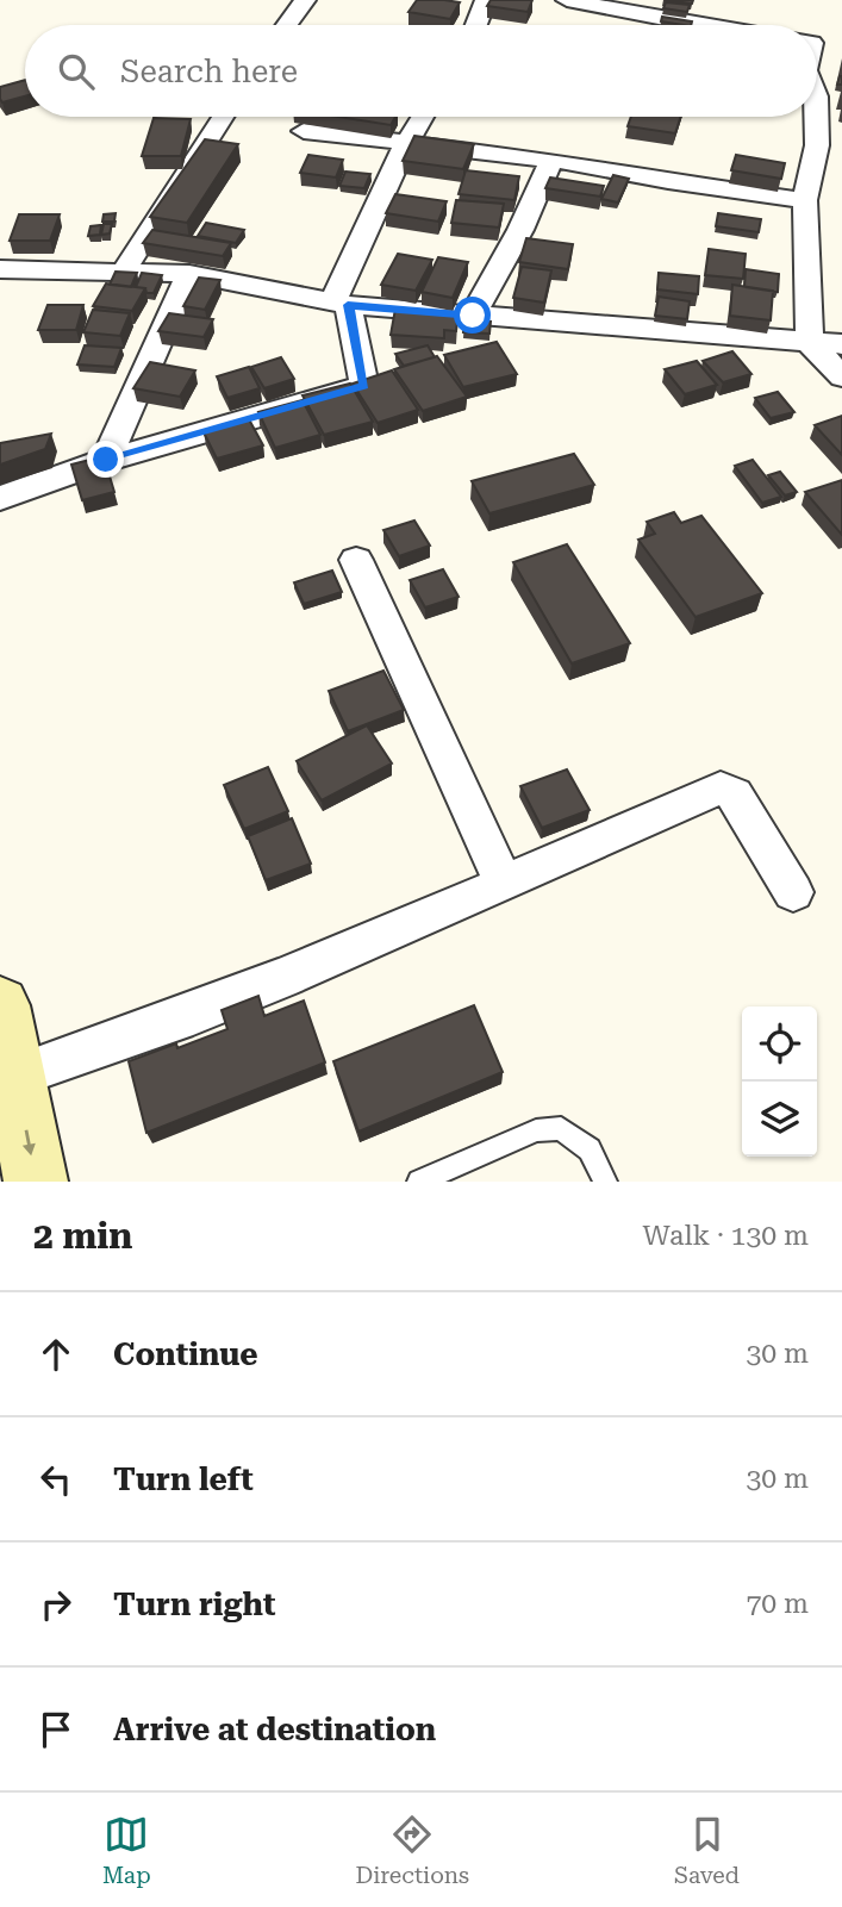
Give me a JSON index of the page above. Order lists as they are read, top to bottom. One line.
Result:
{"page":{"search":"Search here","heading":["2 min","Walk · 130 m"],"list":[["Continue","30 m"],["Turn left","30 m"],["Turn right","70 m"],"Arrive at destination"],"nav":["Map","Directions","Saved"]}}
